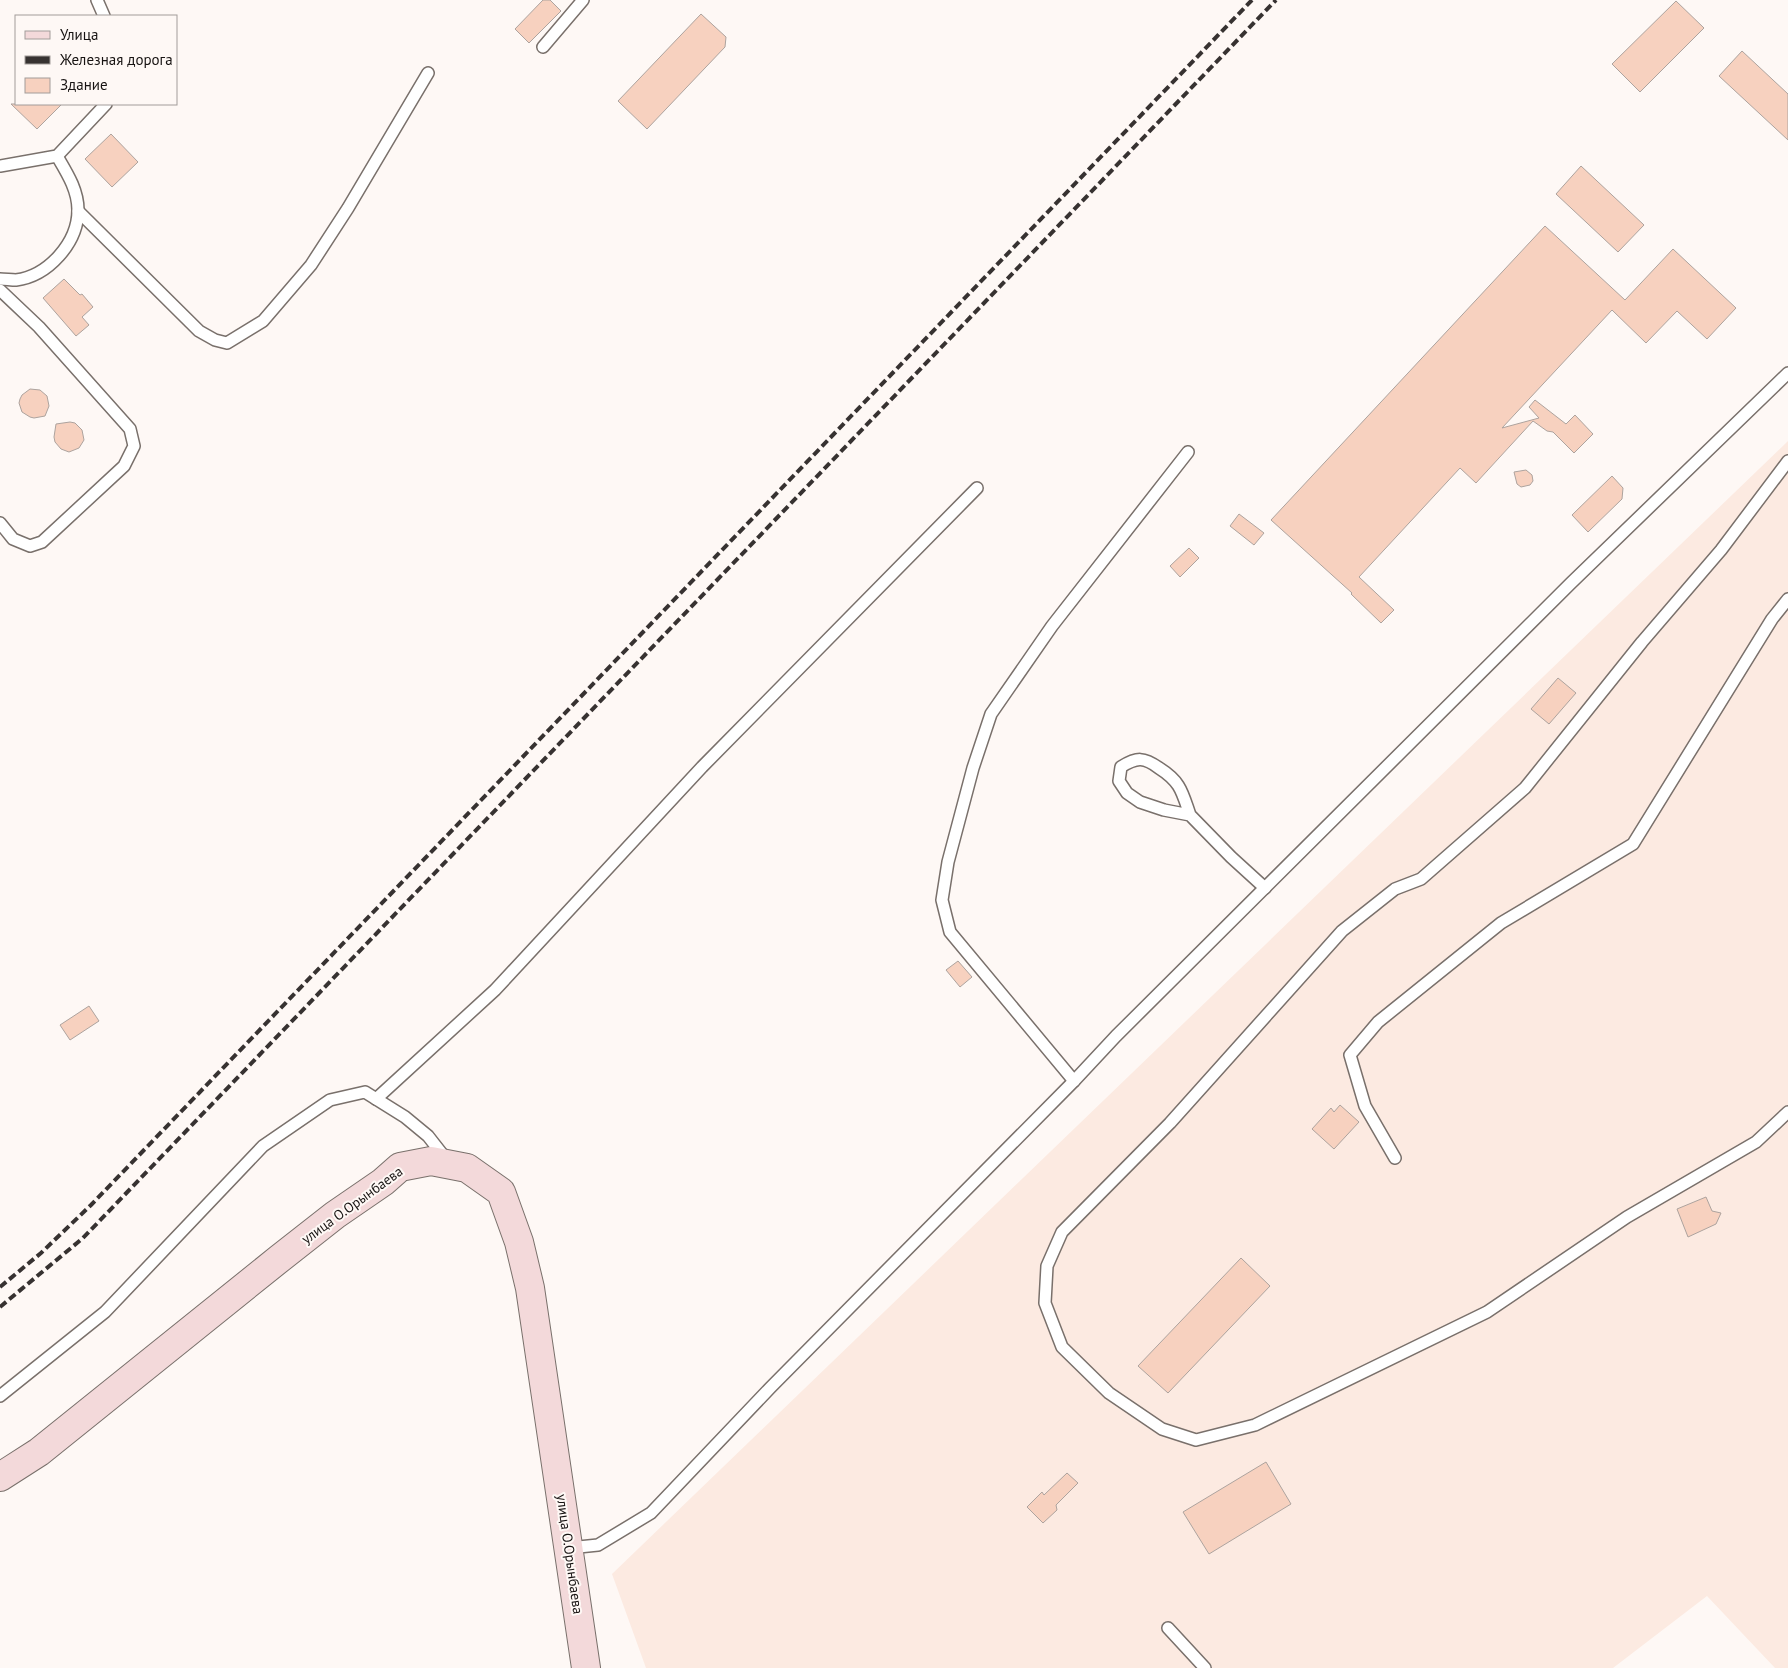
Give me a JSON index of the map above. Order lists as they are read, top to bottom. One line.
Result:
{"streets":{"street":["улица О.Орынбаева"]},"legend":["Улица","Железная дорога","Здание"]}
